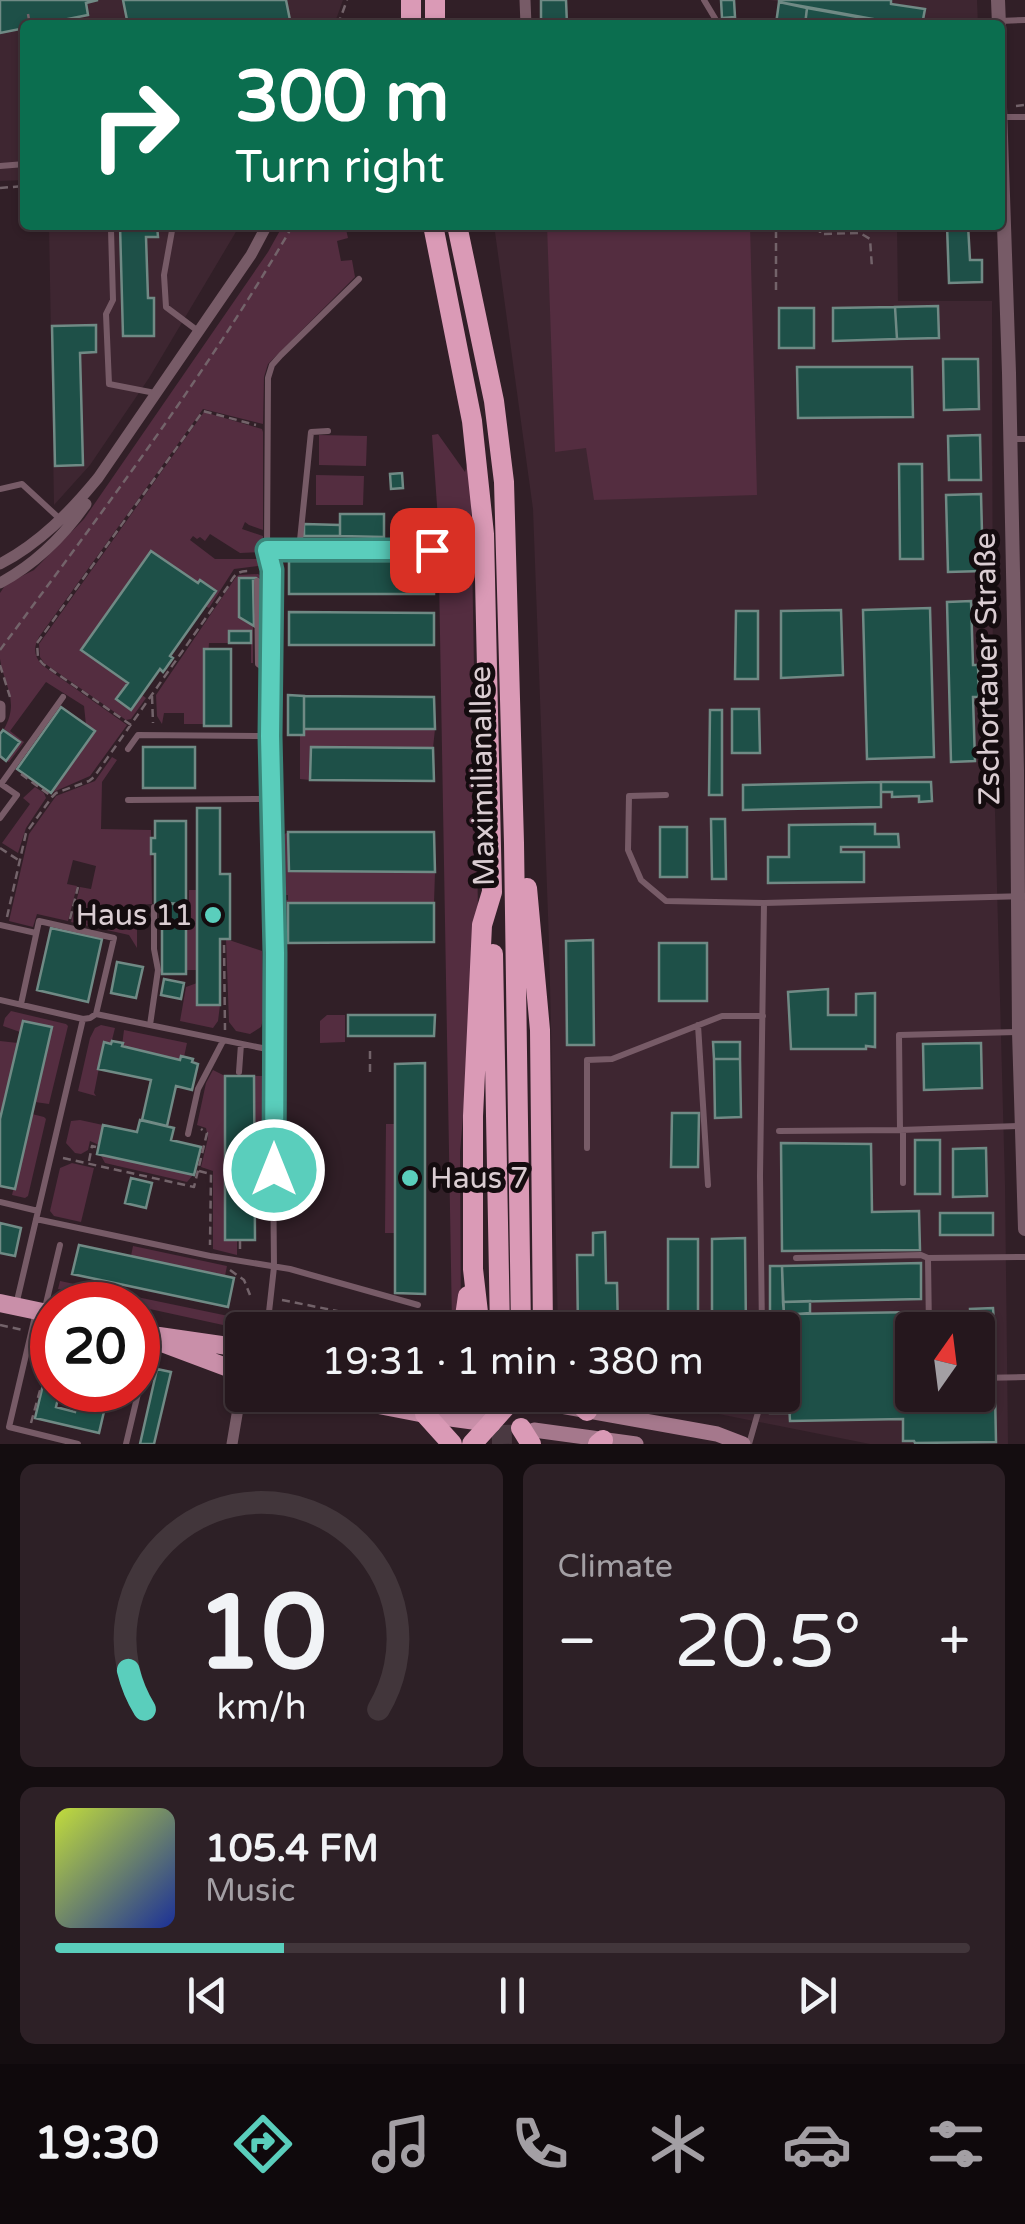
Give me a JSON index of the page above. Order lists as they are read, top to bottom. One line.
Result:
{"streets":{"highway":["Maximilianallee"],"street":["Zschortauer Straße"]},"places":["Haus 11","Haus 7"],"north":"top","page":{"turn":["300 m","Turn right"],"limit":"20","trip":"19:31 · 1 min · 380 m","tile":"Climate","heat":["−","20.5°","+"],"song":["105.4 FM","Music"],"tabs":"19:30","gauge":["10","km/h"]}}
